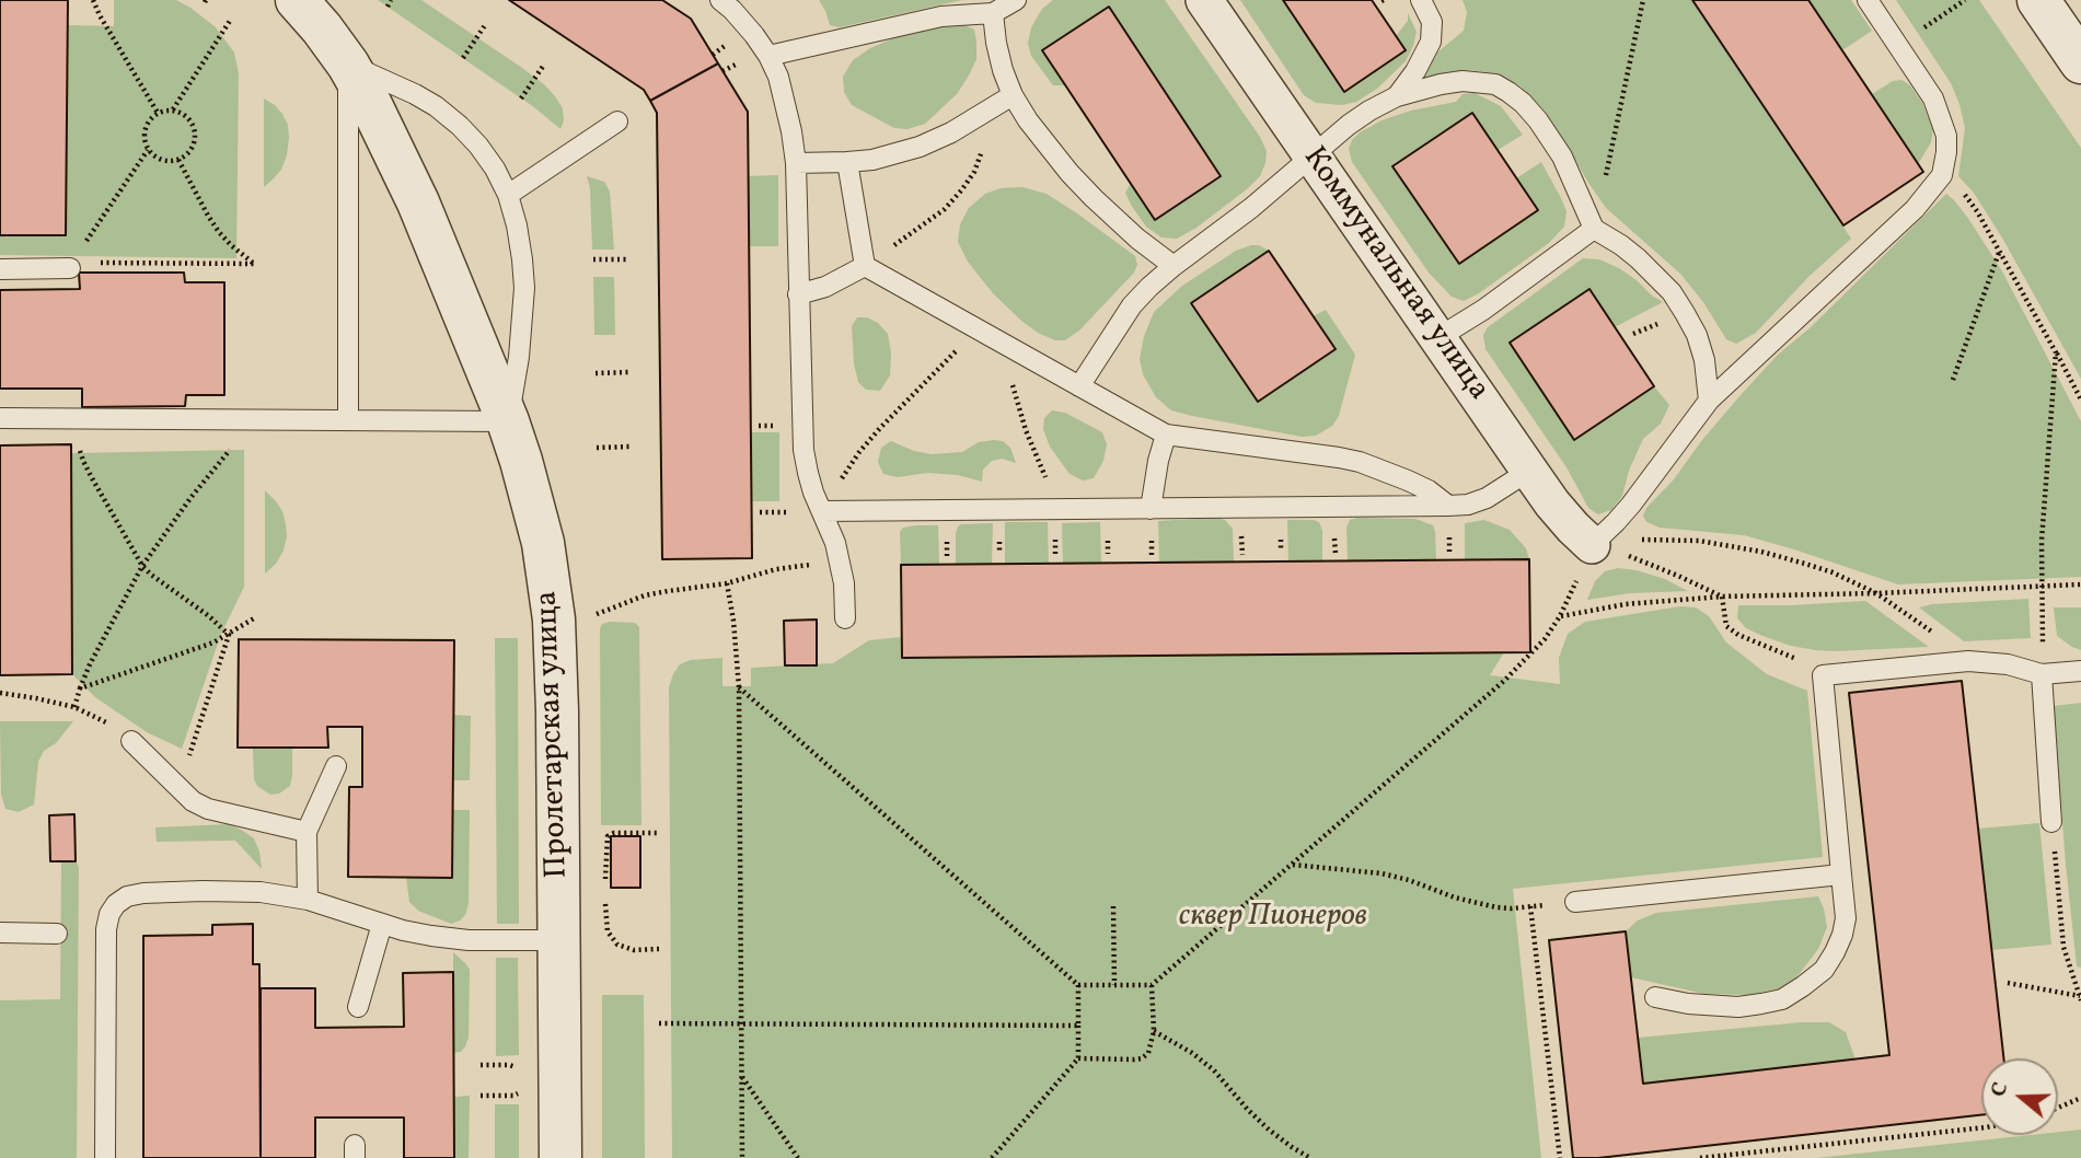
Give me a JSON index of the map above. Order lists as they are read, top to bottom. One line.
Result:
{"streets":{"street":["Коммунальная улица","Пролетарская улица"]},"parks":["сквер Пионеров"],"north":"left"}
